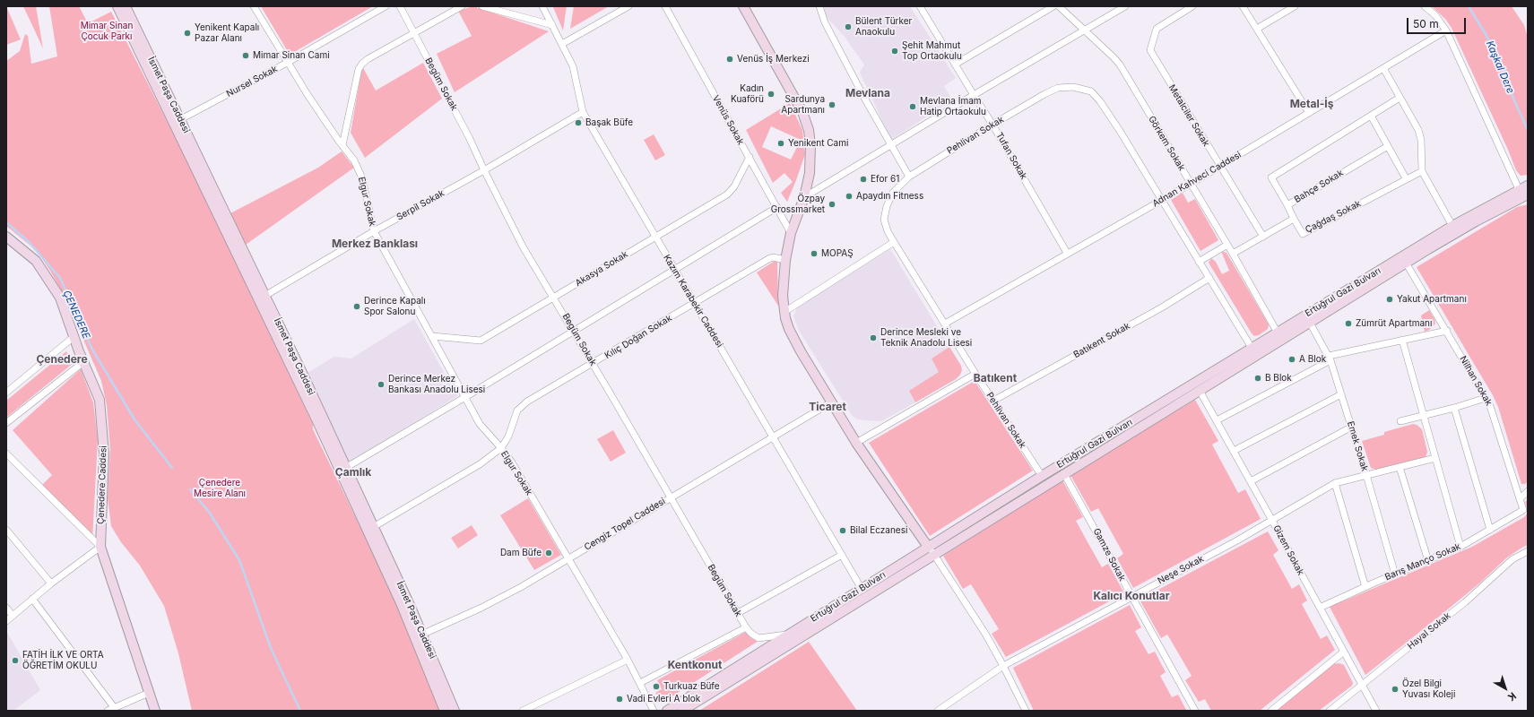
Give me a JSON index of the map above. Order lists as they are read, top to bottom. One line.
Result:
{"streets":{"main road":["İsmet Paşa Caddesi","Ertuğrul Gazi Bulvarı","Çenedere Caddesi"],"street":["Nursel Sokak","Begüm Sokak","Metalciler Sokak","Venüs Sokak","Pehlivan Sokak","Görkem Sokak","Tufan Sokak","Adnan Kahveci Caddesi","Bahçe Sokak","Elgur Sokak","Serpil Sokak","Çağdaş Sokak","Akasya Sokak","Kazım Karabekir Caddesi","Kılıç Doğan Sokak","Batıkent Sokak","Nilhan Sokak","Emek Sokak","Cengiz Topel Caddesi","Gizem Sokak","Gamze Sokak","Barış Manço Sokak","Neşe Sokak","Hayal Sokak"]},"crossings":[["Nursel Sokak","İsmet Paşa Caddesi"],["Nursel Sokak","Elgur Sokak"],["Begüm Sokak","Serpil Sokak"],["Begüm Sokak","Akasya Sokak"],["Begüm Sokak","Ertuğrul Gazi Bulvarı"],["Begüm Sokak","Kılıç Doğan Sokak"],["Begüm Sokak","Cengiz Topel Caddesi"],["İsmet Paşa Caddesi","Serpil Sokak"],["İsmet Paşa Caddesi","Kılıç Doğan Sokak"],["İsmet Paşa Caddesi","Cengiz Topel Caddesi"],["Metalciler Sokak","Adnan Kahveci Caddesi"],["Metalciler Sokak","Çağdaş Sokak"],["Venüs Sokak","Akasya Sokak"],["Pehlivan Sokak","Tufan Sokak"],["Pehlivan Sokak","Adnan Kahveci Caddesi"],["Pehlivan Sokak","Ertuğrul Gazi Bulvarı"],["Pehlivan Sokak","Batıkent Sokak"],["Görkem Sokak","Adnan Kahveci Caddesi"],["Görkem Sokak","Çağdaş Sokak"],["Görkem Sokak","Ertuğrul Gazi Bulvarı"],["Tufan Sokak","Adnan Kahveci Caddesi"],["Elgur Sokak","Serpil Sokak"],["Elgur Sokak","Akasya Sokak"],["Elgur Sokak","Kılıç Doğan Sokak"],["Elgur Sokak","Cengiz Topel Caddesi"],["Serpil Sokak","Kazım Karabekir Caddesi"],["Akasya Sokak","Kazım Karabekir Caddesi"],["Ertuğrul Gazi Bulvarı","Kazım Karabekir Caddesi"],["Ertuğrul Gazi Bulvarı","Nilhan Sokak"],["Ertuğrul Gazi Bulvarı","Emek Sokak"],["Ertuğrul Gazi Bulvarı","Gizem Sokak"],["Ertuğrul Gazi Bulvarı","Gamze Sokak"],["Kazım Karabekir Caddesi","Kılıç Doğan Sokak"],["Kazım Karabekir Caddesi","Cengiz Topel Caddesi"],["Nilhan Sokak","Barış Manço Sokak"],["Emek Sokak","Barış Manço Sokak"],["Emek Sokak","Neşe Sokak"],["Gizem Sokak","Barış Manço Sokak"],["Gizem Sokak","Neşe Sokak"],["Gizem Sokak","Hayal Sokak"],["Gamze Sokak","Neşe Sokak"]],"districts":["Mevlana","Metal-İş","Merkez Banklası","Çenedere","Batıkent","Ticaret","Çamlık","Kalıcı Konutlar","Kentkonut"],"water":["Kaşkal Dere","ÇENEDERE"],"parks":["Mimar Sinan Çocuk Parkı","Çenedere Mesire Alanı"],"places":["Bülent Türker Anaokulu","Yenikent Kapalı Pazar Alanı","Şehit Mahmut Top Ortaokulu","Mimar Sinan Cami","Venüs İş Merkezi","Kadın Kuaförü","Sardunya Apartmanı","Mevlana İmam Hatip Ortaokulu","Başak Büfe","Yenikent Cami","Efor 61","Apaydın Fitness","Özpay Grossmarket","MOPAŞ","Yakut Apartmanı","Derince Kapalı Spor Salonu","Zümrüt Apartmanı","Derince Mesleki ve Teknik Anadolu Lisesi","A Blok","B Blok","Derince Merkez Bankası Anadolu Lisesi","Bilal Eczanesi","Dam Büfe","FATİH İLK VE ORTA ÖĞRETİM OKULU","Turkuaz Büfe","Özel Bilgi Yuvası Koleji","Vadi Evleri A blok"],"scale_bar":"50 m","north":"bottom right"}
